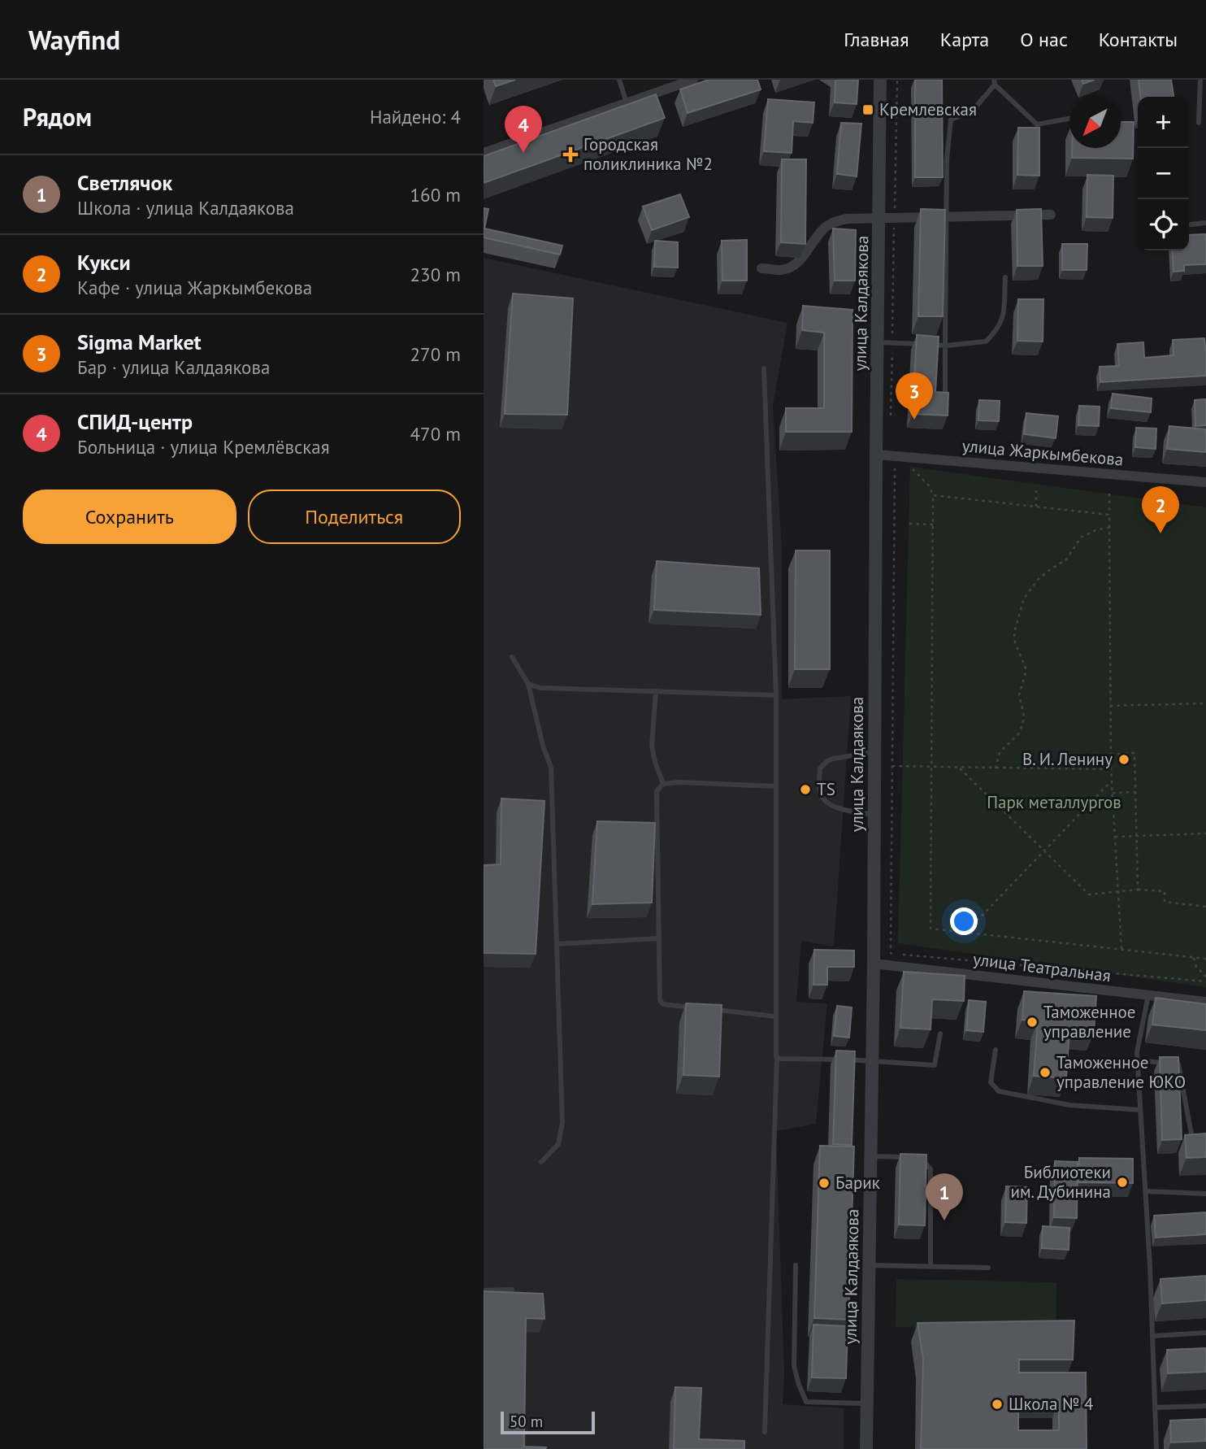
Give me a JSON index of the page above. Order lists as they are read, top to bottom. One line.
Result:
{"streets":{"street":["улица Калдаякова","улица Жаркымбекова","улица Театральная"]},"crossings":[["улица Калдаякова","улица Жаркымбекова"],["улица Калдаякова","улица Театральная"]],"parks":["Парк металлургов"],"places":{"transit":["Кремлевская"],"health":["Городская поликлиника №2"],"other":["В. И. Ленину","TS","Таможенное управление","Таможенное управление ЮКО","Библиотеки им. Дубинина","Барик","Школа № 4"]},"scale_bar":"50 m","north":"bottom left","page":{"header":"Wayfind","nav":["Главная","Карта","О нас","Контакты"],"heading":["Рядом","Найдено: 4"],"map_buttons":["+","−"],"pins":["4","3","2","1"],"list":[{"mark":"1","name":"Светлячок","note":"Школа · улица Калдаякова","value":"160 m"},{"mark":"2","name":"Кукси","note":"Кафе · улица Жаркымбекова","value":"230 m"},{"mark":"3","name":"Sigma Market","note":"Бар · улица Калдаякова","value":"270 m"},{"mark":"4","name":"СПИД-центр","note":"Больница · улица Кремлёвская","value":"470 m"}],"buttons":["Сохранить","Поделиться"],"scale":"50 m"}}
